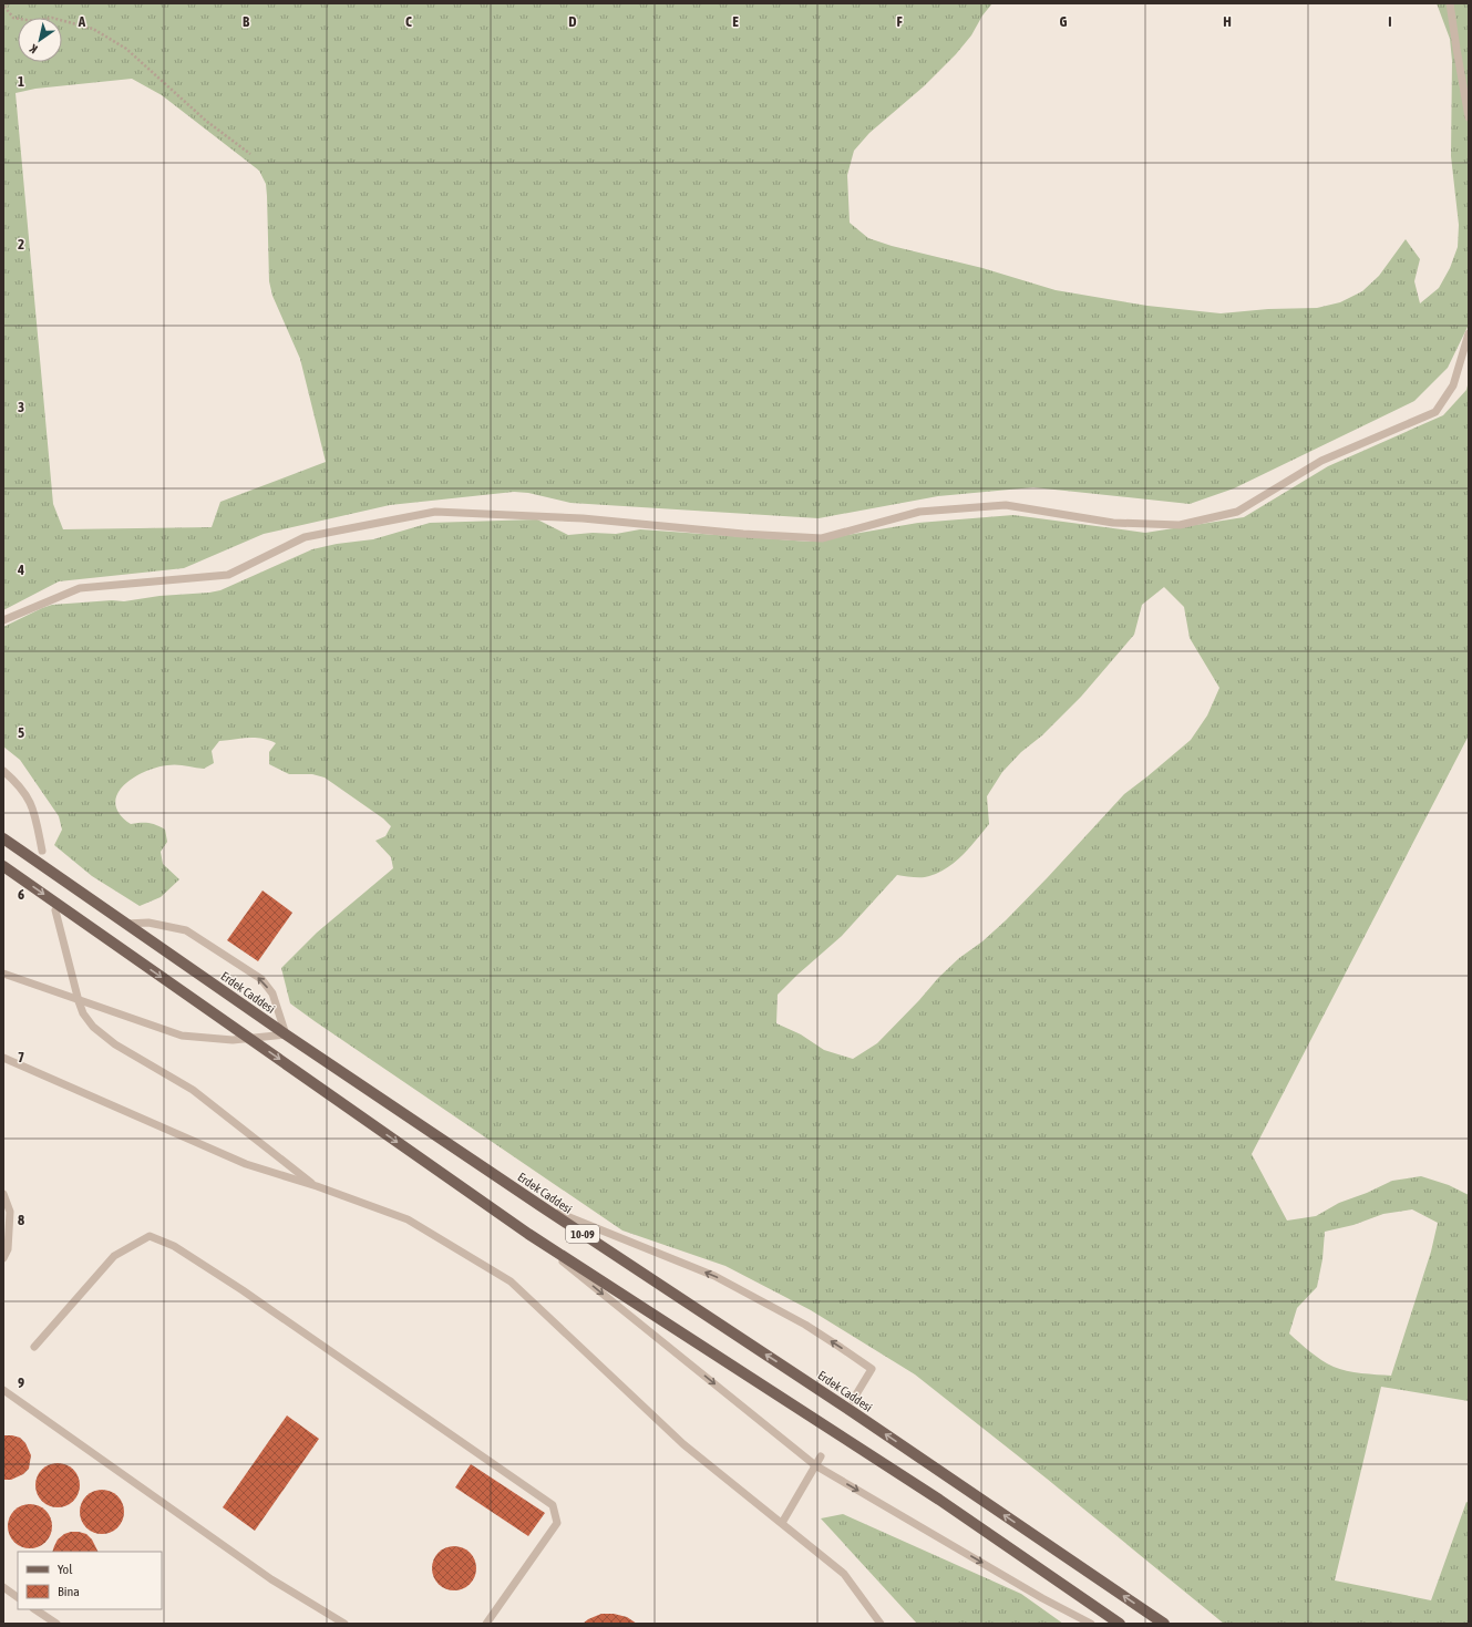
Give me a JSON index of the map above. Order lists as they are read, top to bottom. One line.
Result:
{"streets":{"main road":["Erdek Caddesi","10-09"]},"legend":["Yol","Bina"],"north":"bottom left","grid":{"columns":["A","B","C","D","E","F","G","H","I"],"rows":["1","2","3","4","5","6","7","8","9"]}}
